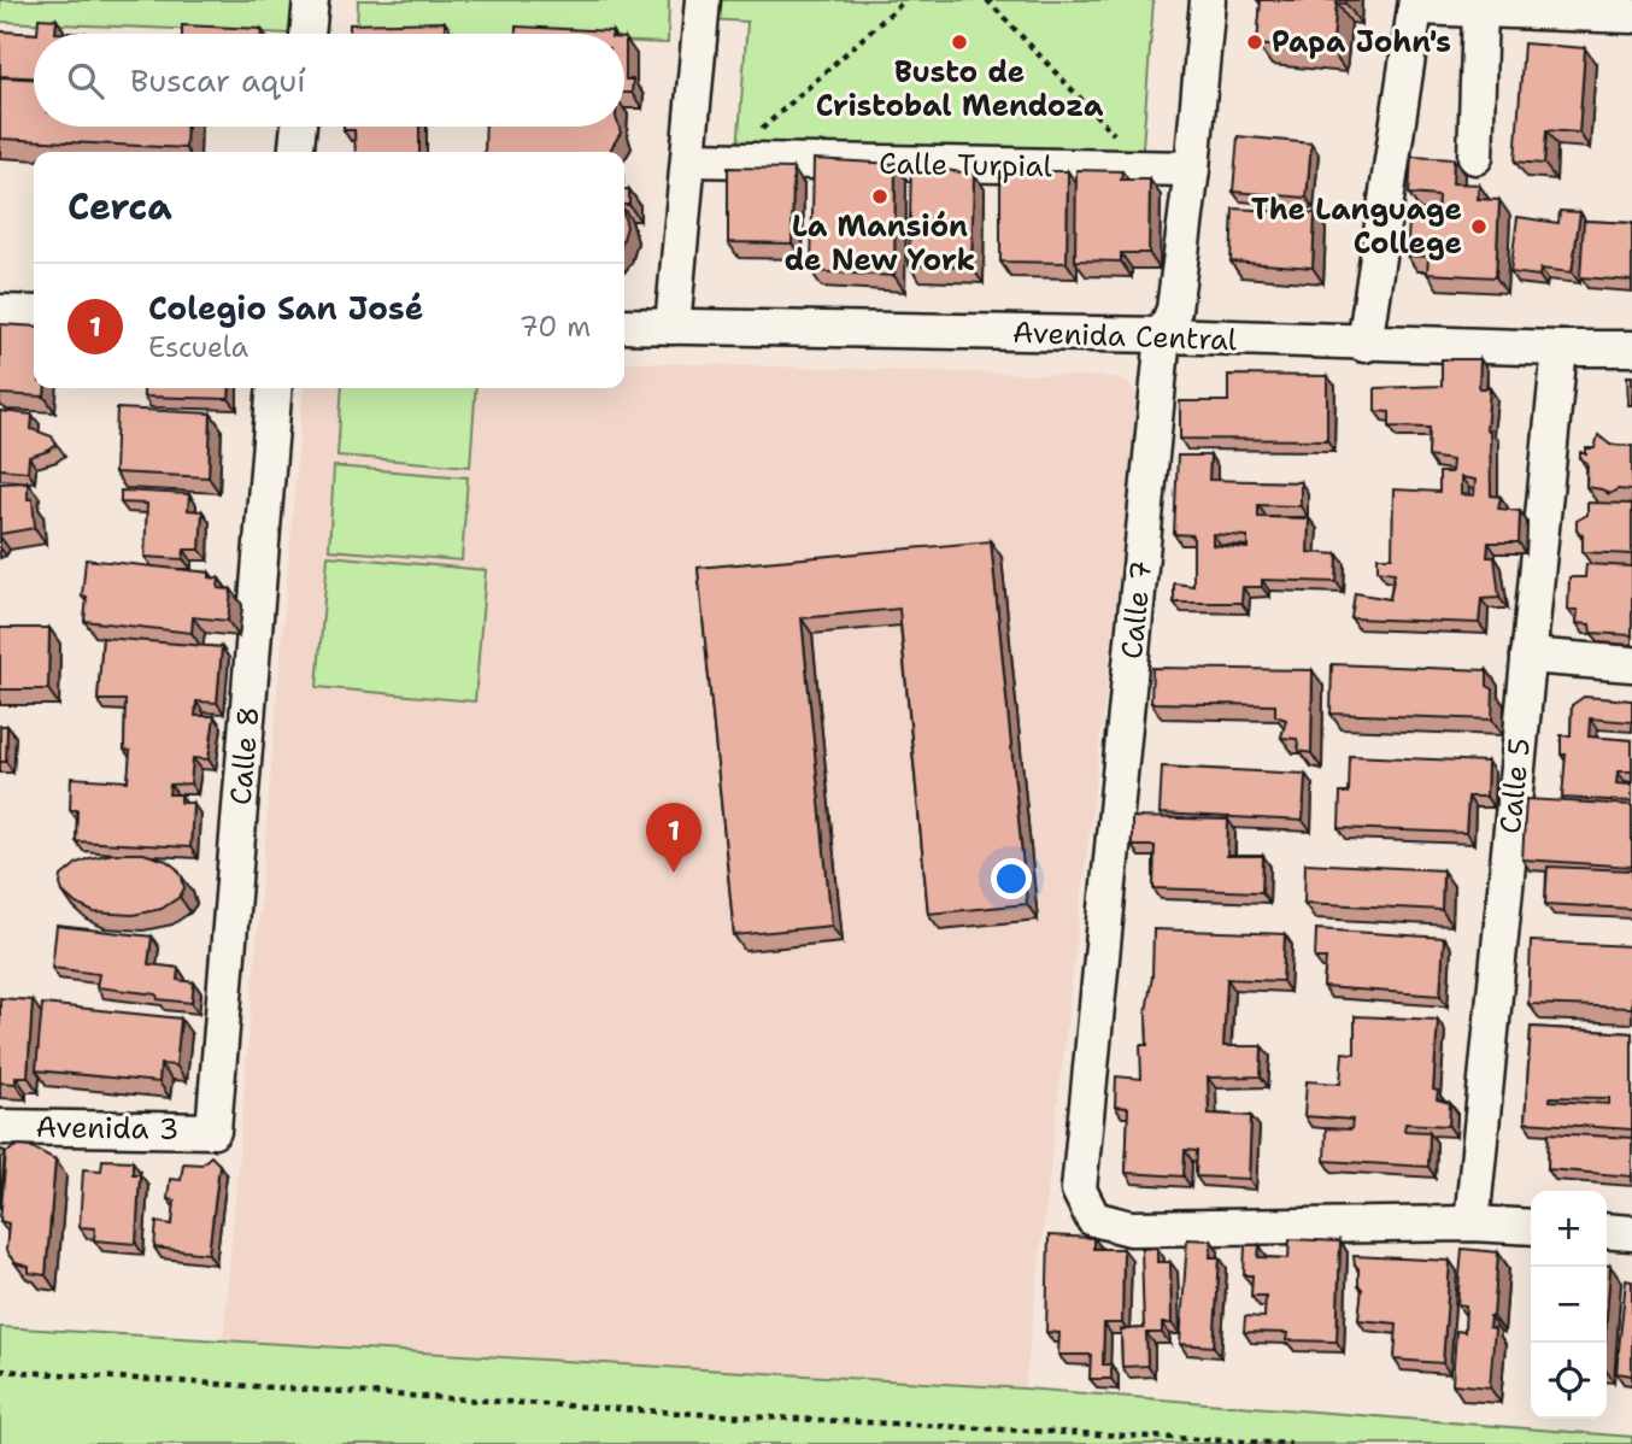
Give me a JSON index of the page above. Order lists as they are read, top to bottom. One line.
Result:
{"streets":{"street":["Calle Turpial","Avenida Central","Calle 7","Calle 8","Calle 5","Avenida 3"]},"crossings":[["Calle Turpial","Calle 7"],["Avenida Central","Calle 7"],["Avenida Central","Calle 5"],["Calle 7","Calle 5"],["Calle 8","Avenida 3"]],"places":["Busto de Cristobal Mendoza","Papa John's","La Mansión de New York","The Language College"],"page":{"search":"Buscar aquí","heading":"Cerca","list":[{"mark":"1","name":"Colegio San José","note":"Escuela","value":"70 m"}],"pins":"1","map_buttons":["+","−"]}}
